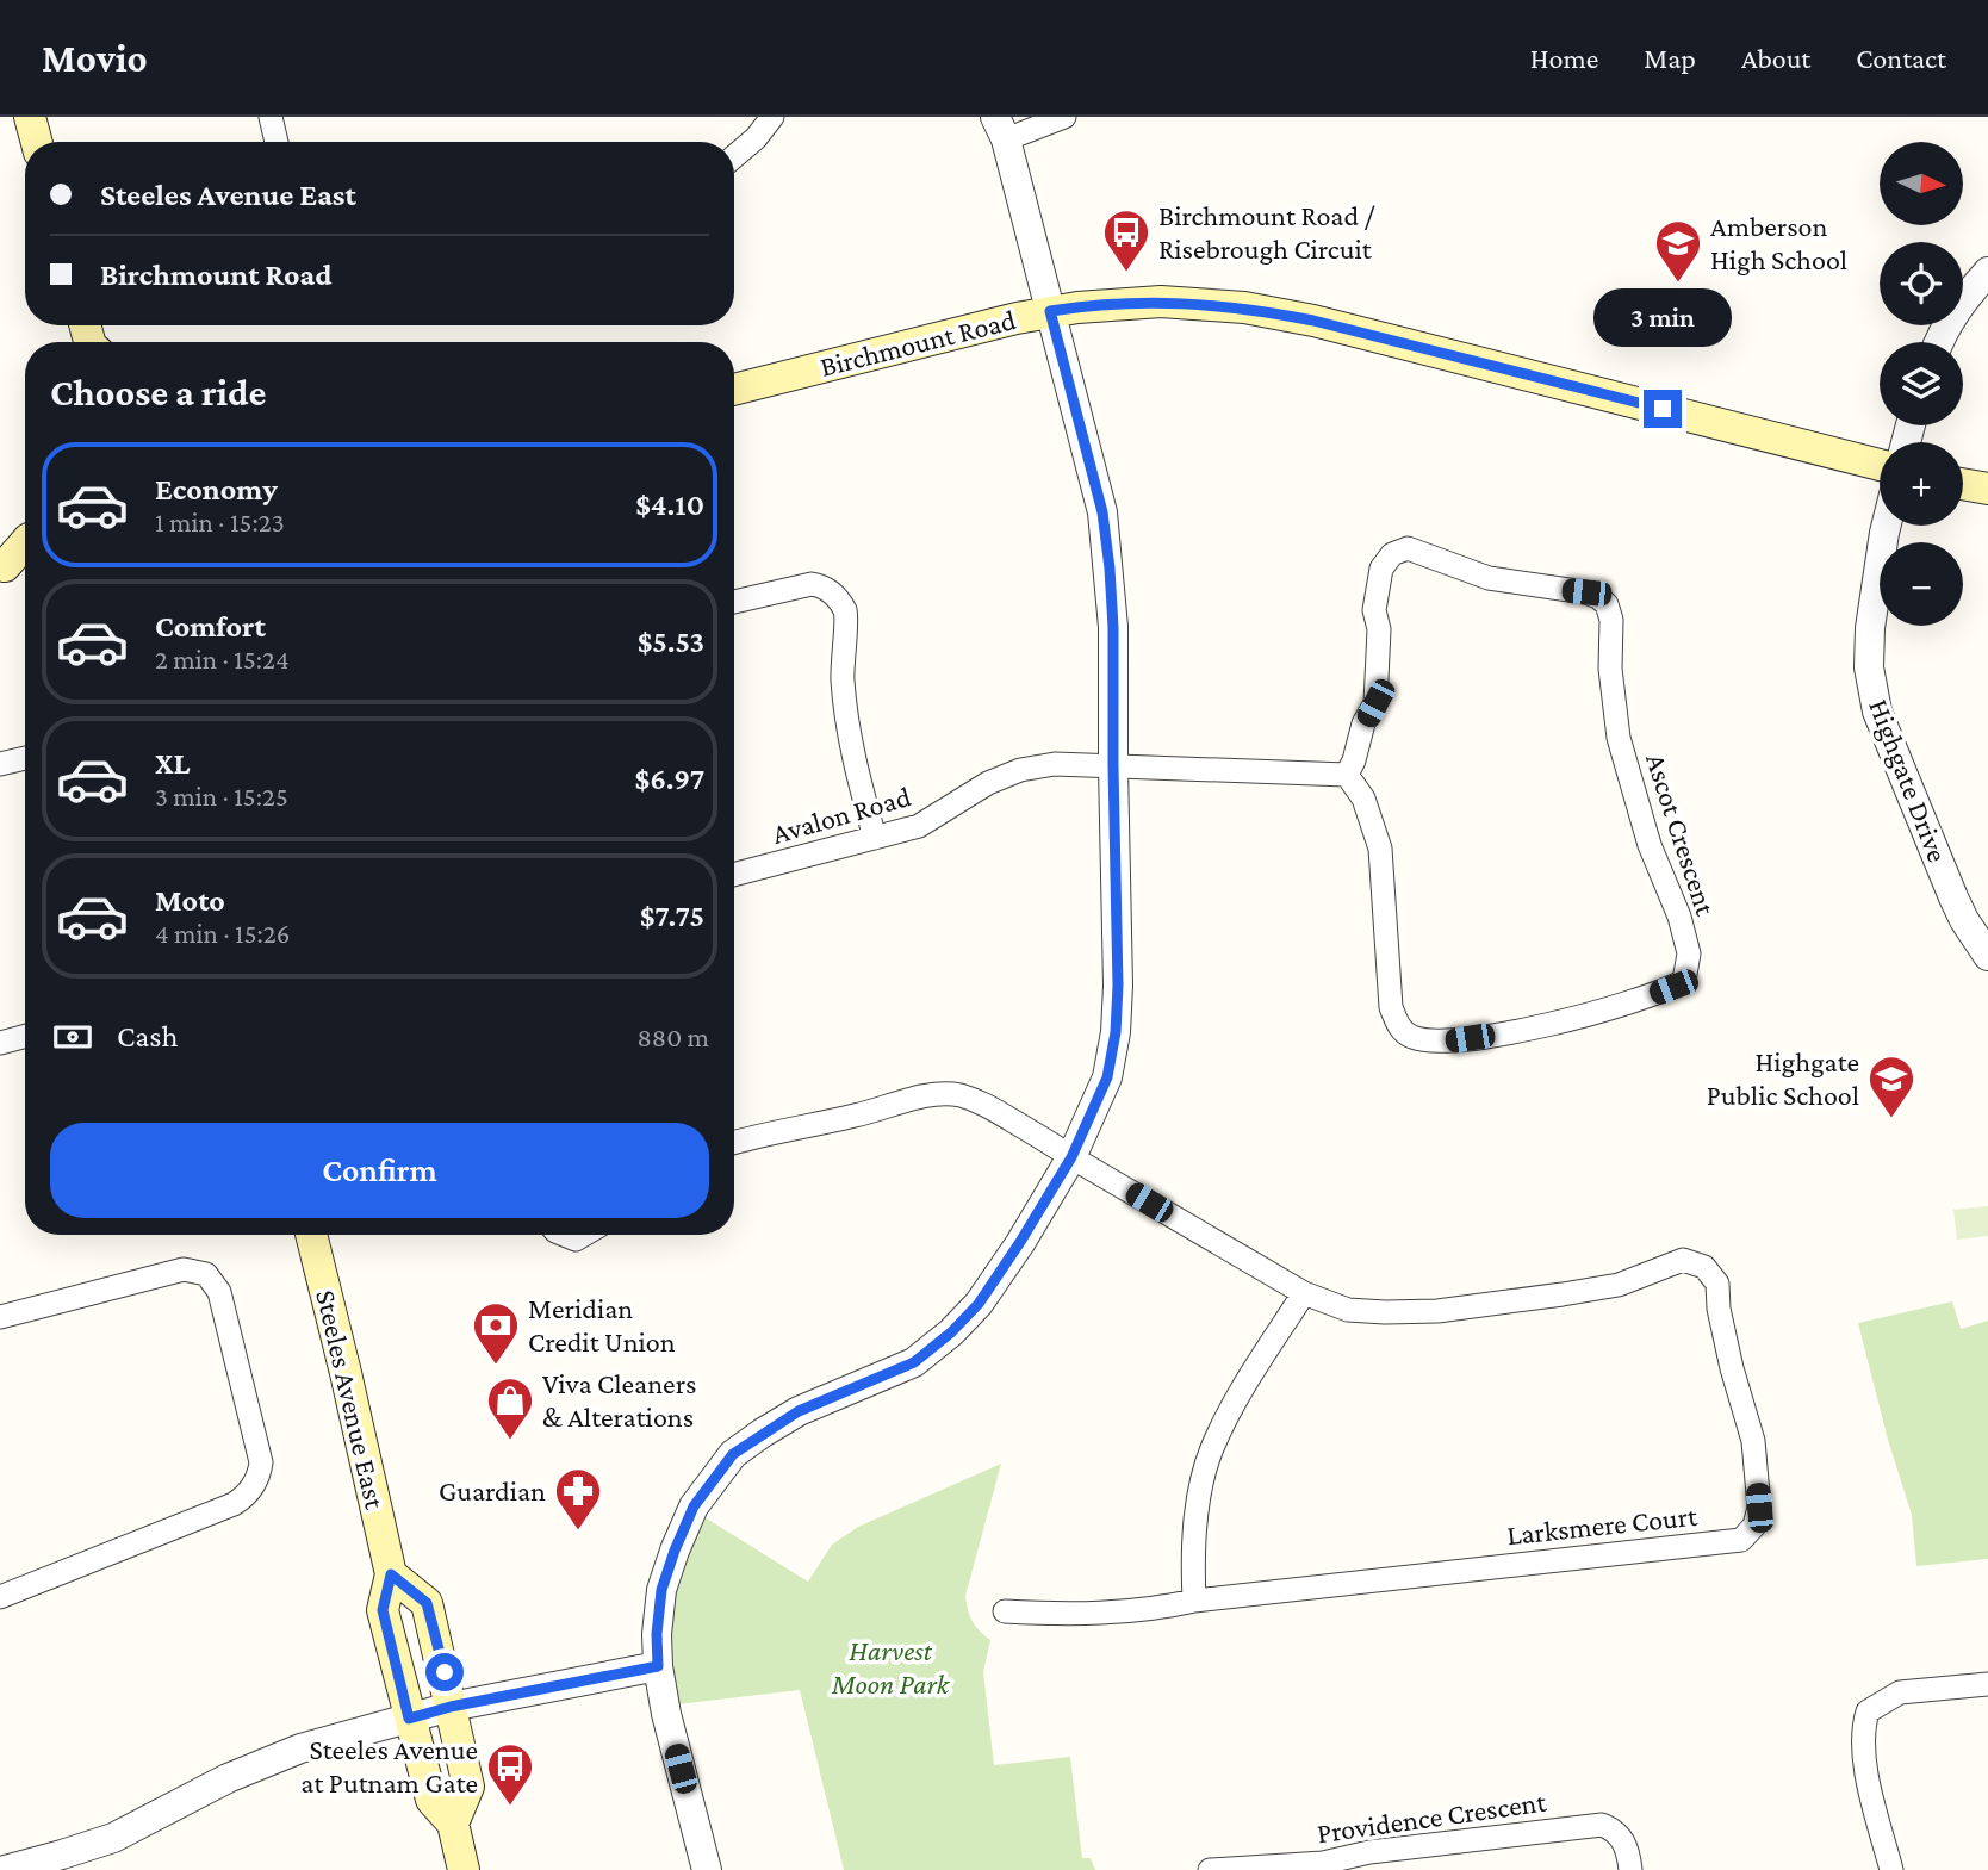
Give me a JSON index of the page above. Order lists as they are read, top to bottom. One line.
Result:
{"streets":{"main road":["Birchmount Road","Steeles Avenue East"],"street":["Highgate Drive","Avalon Road","Ascot Crescent","Larksmere Court","Providence Crescent"]},"parks":["Harvest Moon Park"],"places":{"bus stop":["Birchmount Road / Risebrough Circuit","Steeles Avenue at Putnam Gate"],"school or university":["Amberson High School","Highgate Public School"],"bank":["Meridian Credit Union"],"shop":["Viva Cleaners & Alterations"],"pharmacy":["Guardian"]},"north":"right","page":{"header":"Movio","nav":["Home","Map","About","Contact"],"map_buttons":["+","−"],"banner":["Steeles Avenue East","Birchmount Road"],"bubble":"3 min","heading":"Choose a ride","list":[{"name":"Economy","note":"1 min · 15:23","value":"$4.10"},{"name":"Comfort","note":"2 min · 15:24","value":"$5.53"},{"name":"XL","note":"3 min · 15:25","value":"$6.97"},{"name":"Moto","note":"4 min · 15:26","value":"$7.75"}],"pay":["Cash","880 m"],"buttons":"Confirm"}}
